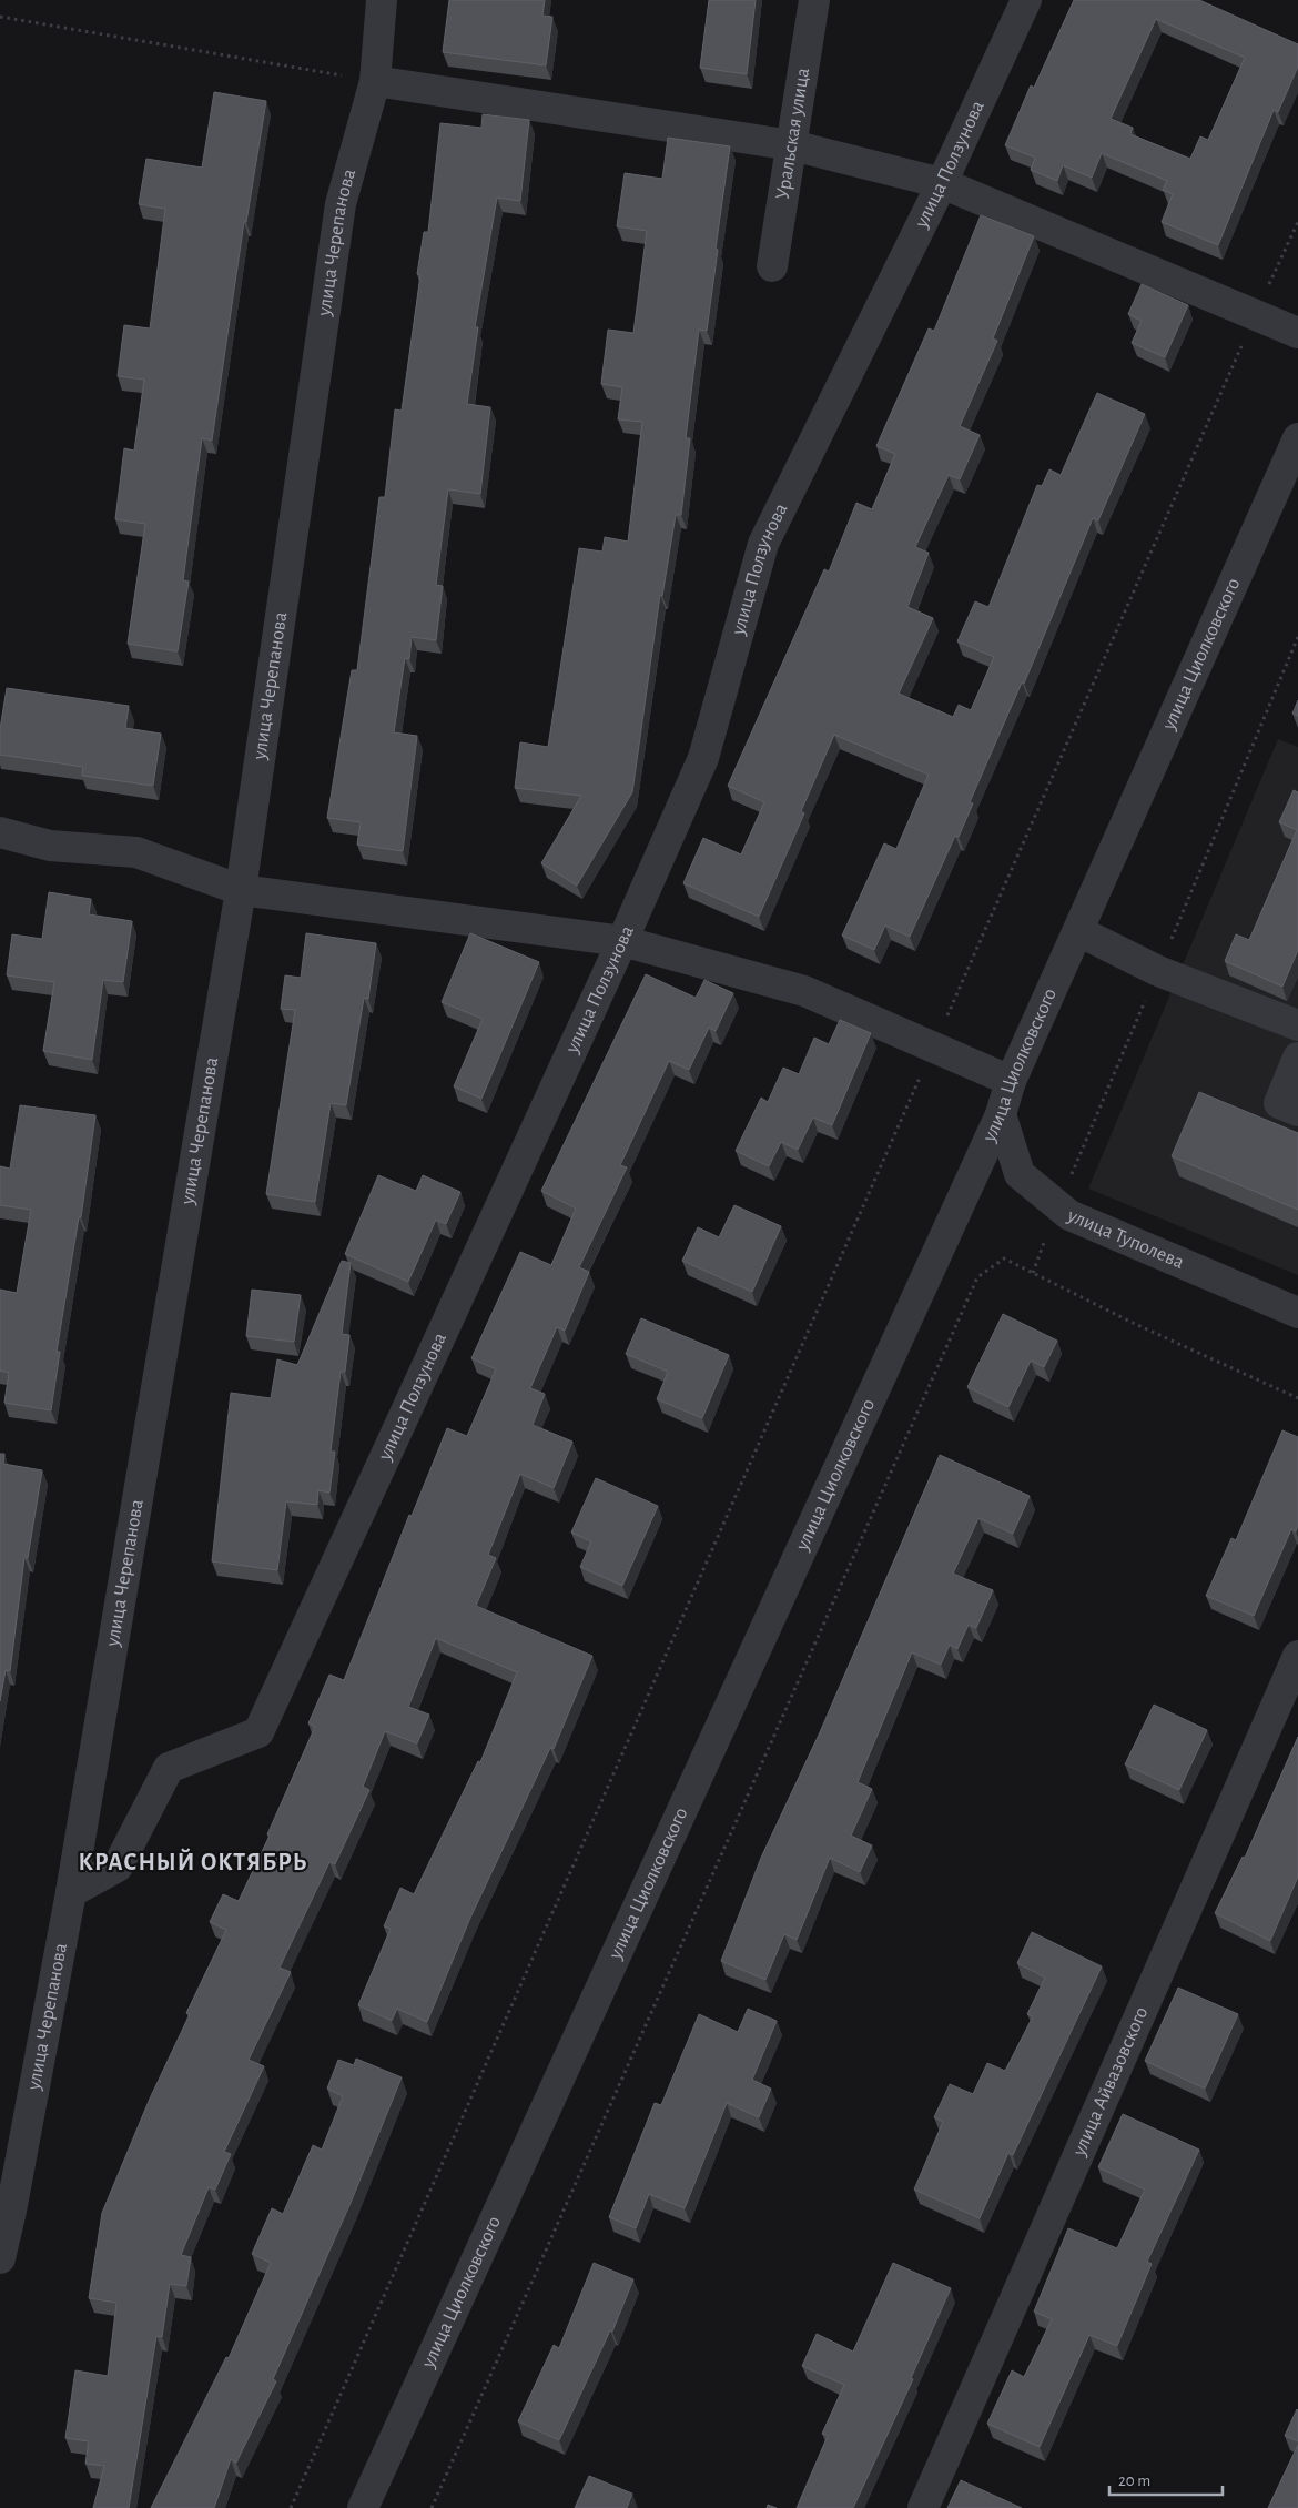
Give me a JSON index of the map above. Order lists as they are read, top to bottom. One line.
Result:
{"streets":{"street":["Уральская улица","улица Ползунова","улица Черепанова","улица Циолковского","улица Туполева","улица Айвазовского"]},"crossings":[["улица Ползунова","улица Черепанова"],["улица Циолковского","улица Туполева"]],"districts":["КРАСНЫЙ ОКТЯБРЬ"],"scale_bar":"20 m"}
